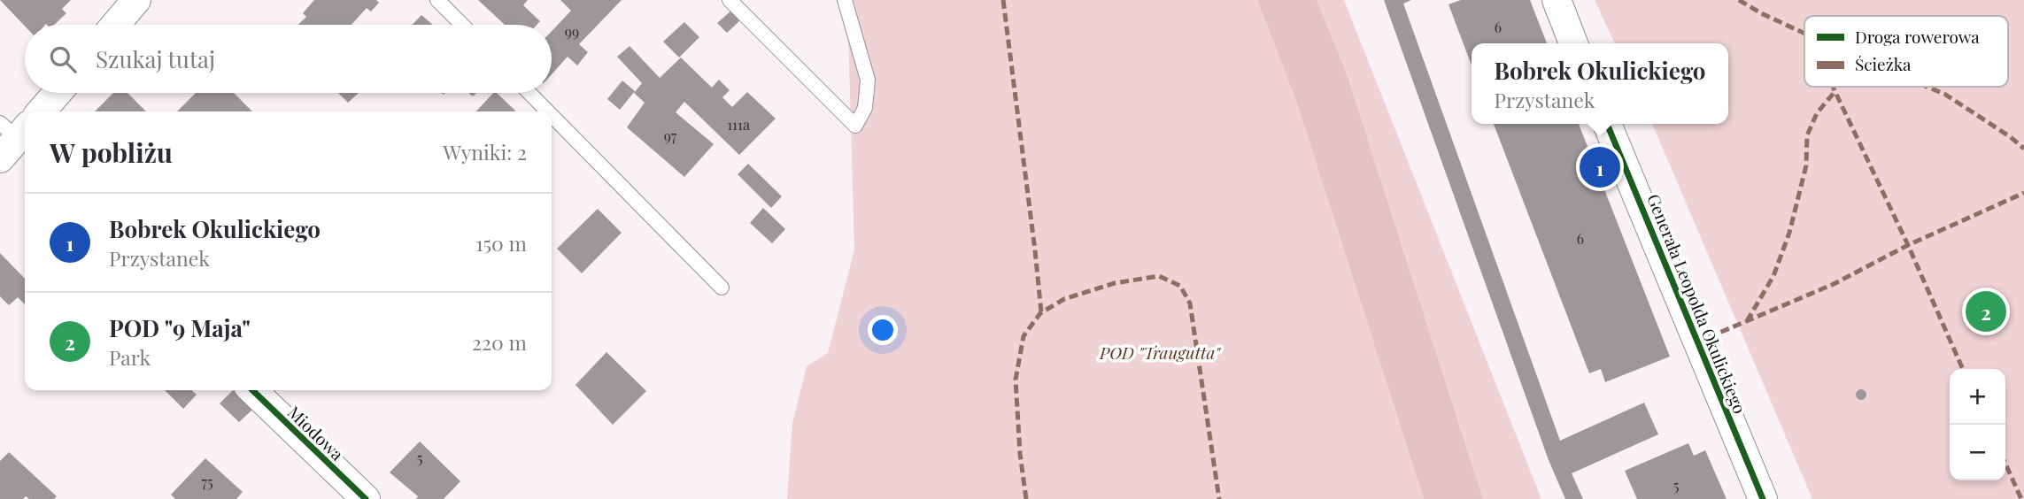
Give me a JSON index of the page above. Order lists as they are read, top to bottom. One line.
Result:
{"streets":{"street":["Generała Leopolda Okulickiego","Miodowa"]},"parks":["POD \"Traugutta\""],"house_numbers":["6","99","111a","97","6","5","75","5"],"legend":["Droga rowerowa","Ścieżka"],"page":{"search":"Szukaj tutaj","popup":["Bobrek Okulickiego","Przystanek"],"heading":["W pobliżu","Wyniki: 2"],"pins":["1","2"],"list":[{"mark":"1","name":"Bobrek Okulickiego","note":"Przystanek","value":"150 m"},{"mark":"2","name":"POD \"9 Maja\"","note":"Park","value":"220 m"}],"map_buttons":["+","−"]}}
